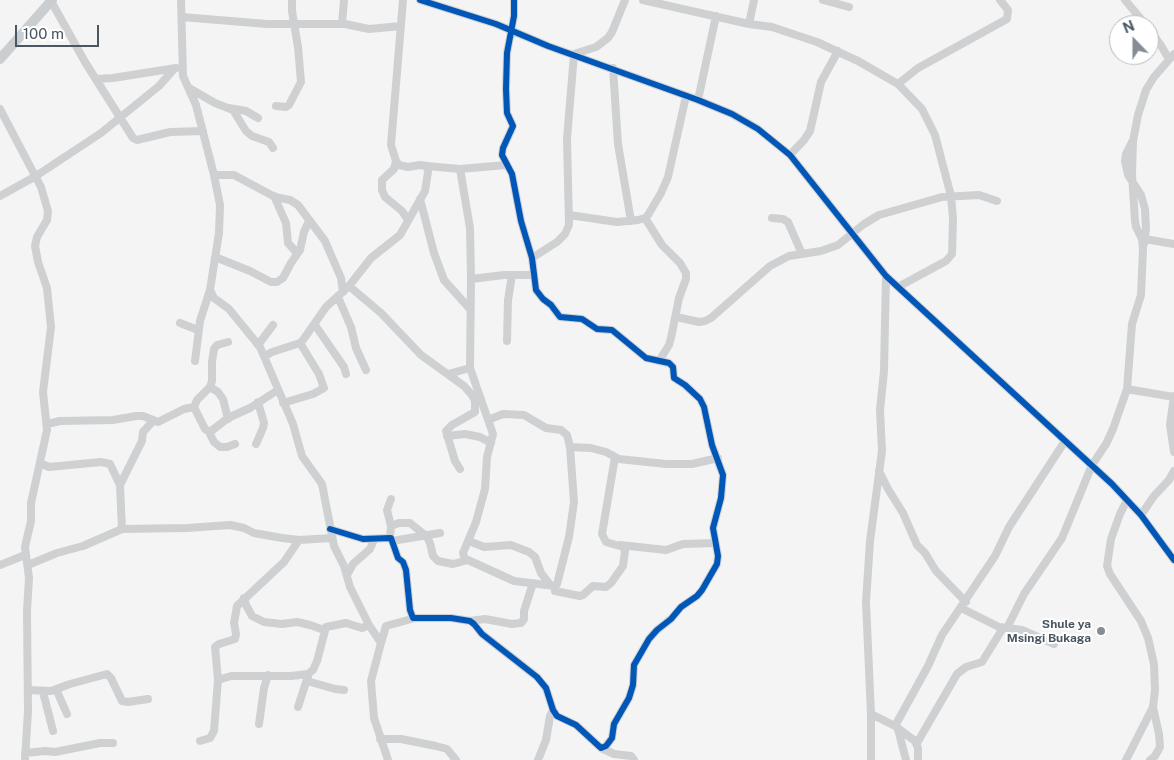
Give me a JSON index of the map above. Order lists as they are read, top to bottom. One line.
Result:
{"places":["Shule ya Msingi Bukaga"],"scale_bar":"100 m","north":"top"}
